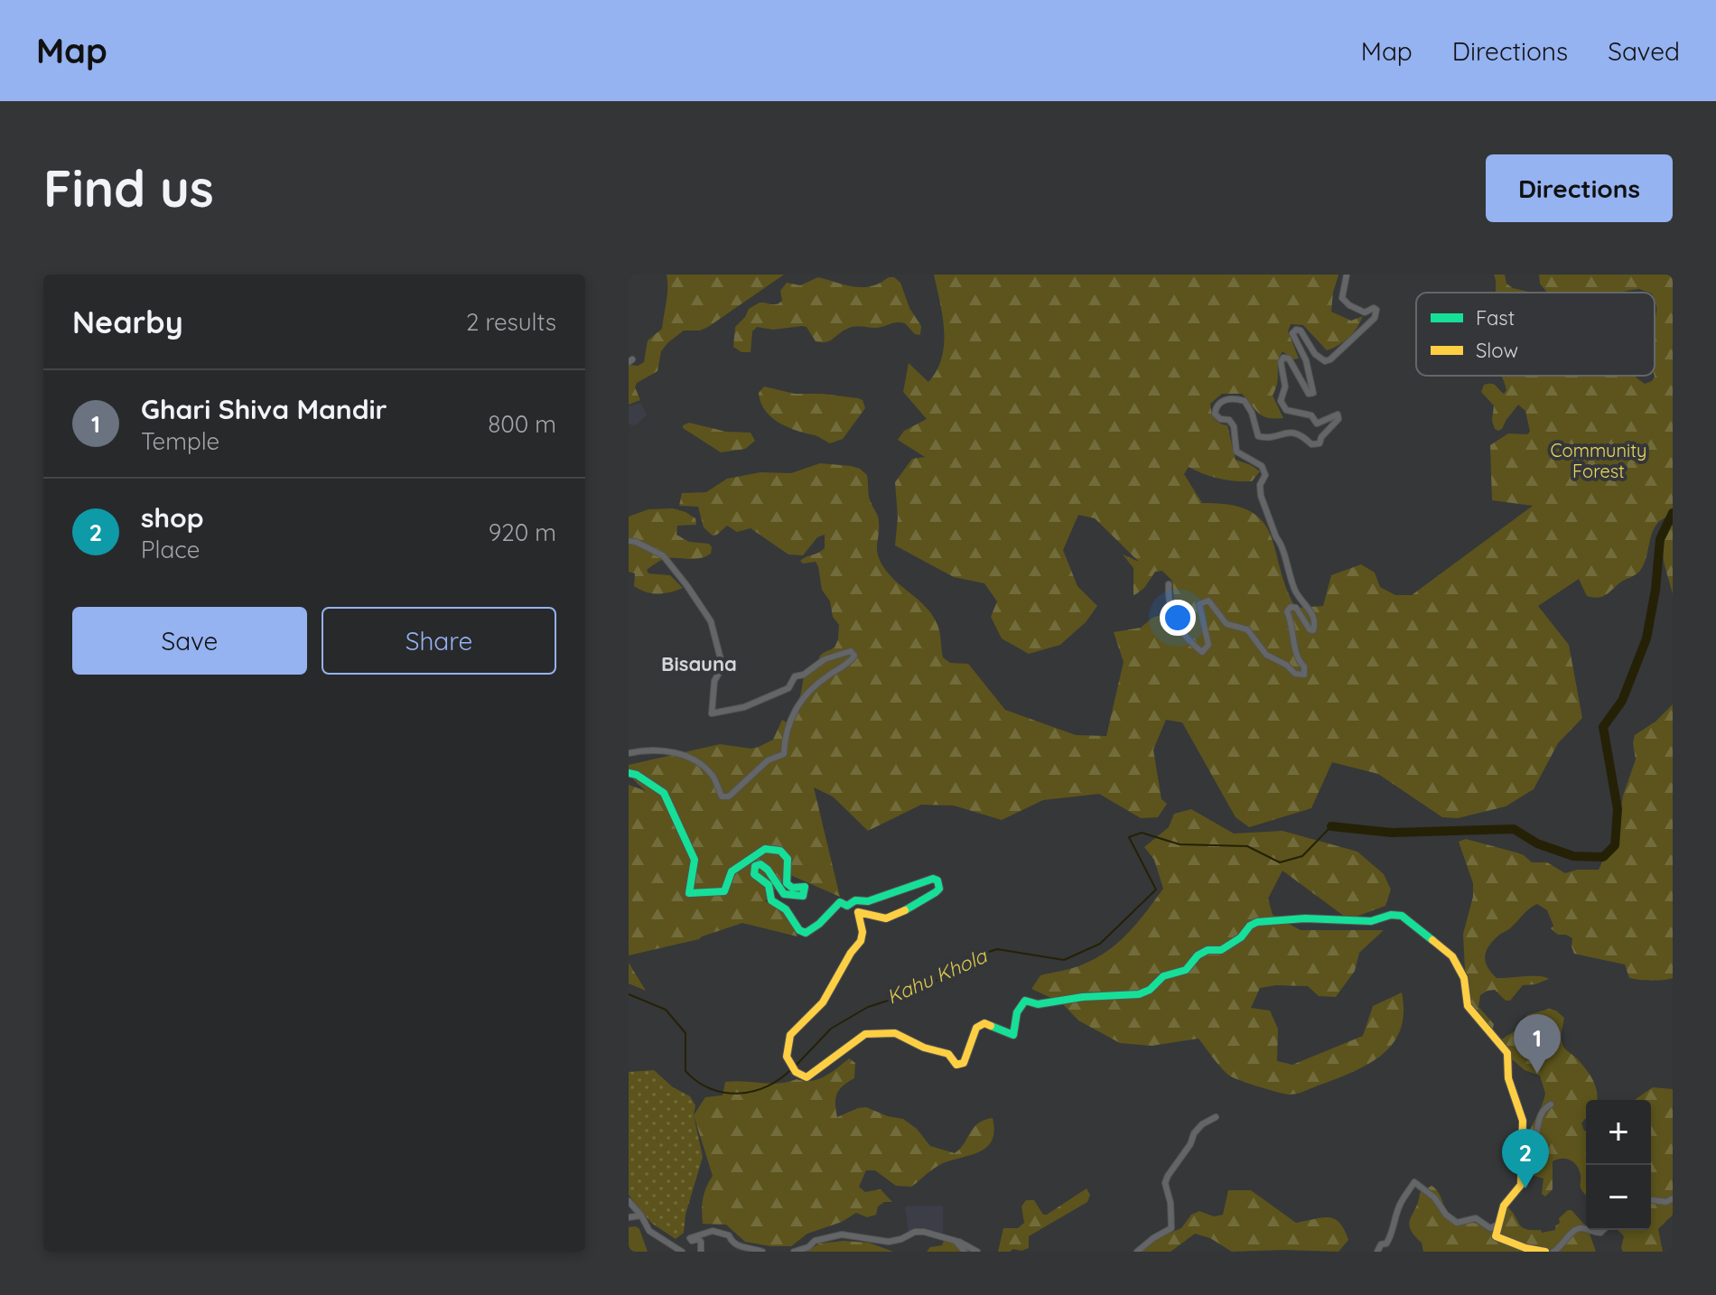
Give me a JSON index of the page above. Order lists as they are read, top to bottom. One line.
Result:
{"districts":["Bisauna"],"water":["Kahu Khola"],"parks":["Community Forest"],"legend":["Fast","Slow"],"page":{"header":"Map","nav":["Map","Directions","Saved"],"buttons":["Directions",["Save","Share"]],"title":"Find us","heading":["Nearby","2 results"],"list":[{"mark":"1","name":"Ghari Shiva Mandir","note":"Temple","value":"800 m"},{"mark":"2","name":"shop","note":"Place","value":"920 m"}],"pins":["1","2"],"map_buttons":["+","−"]}}
